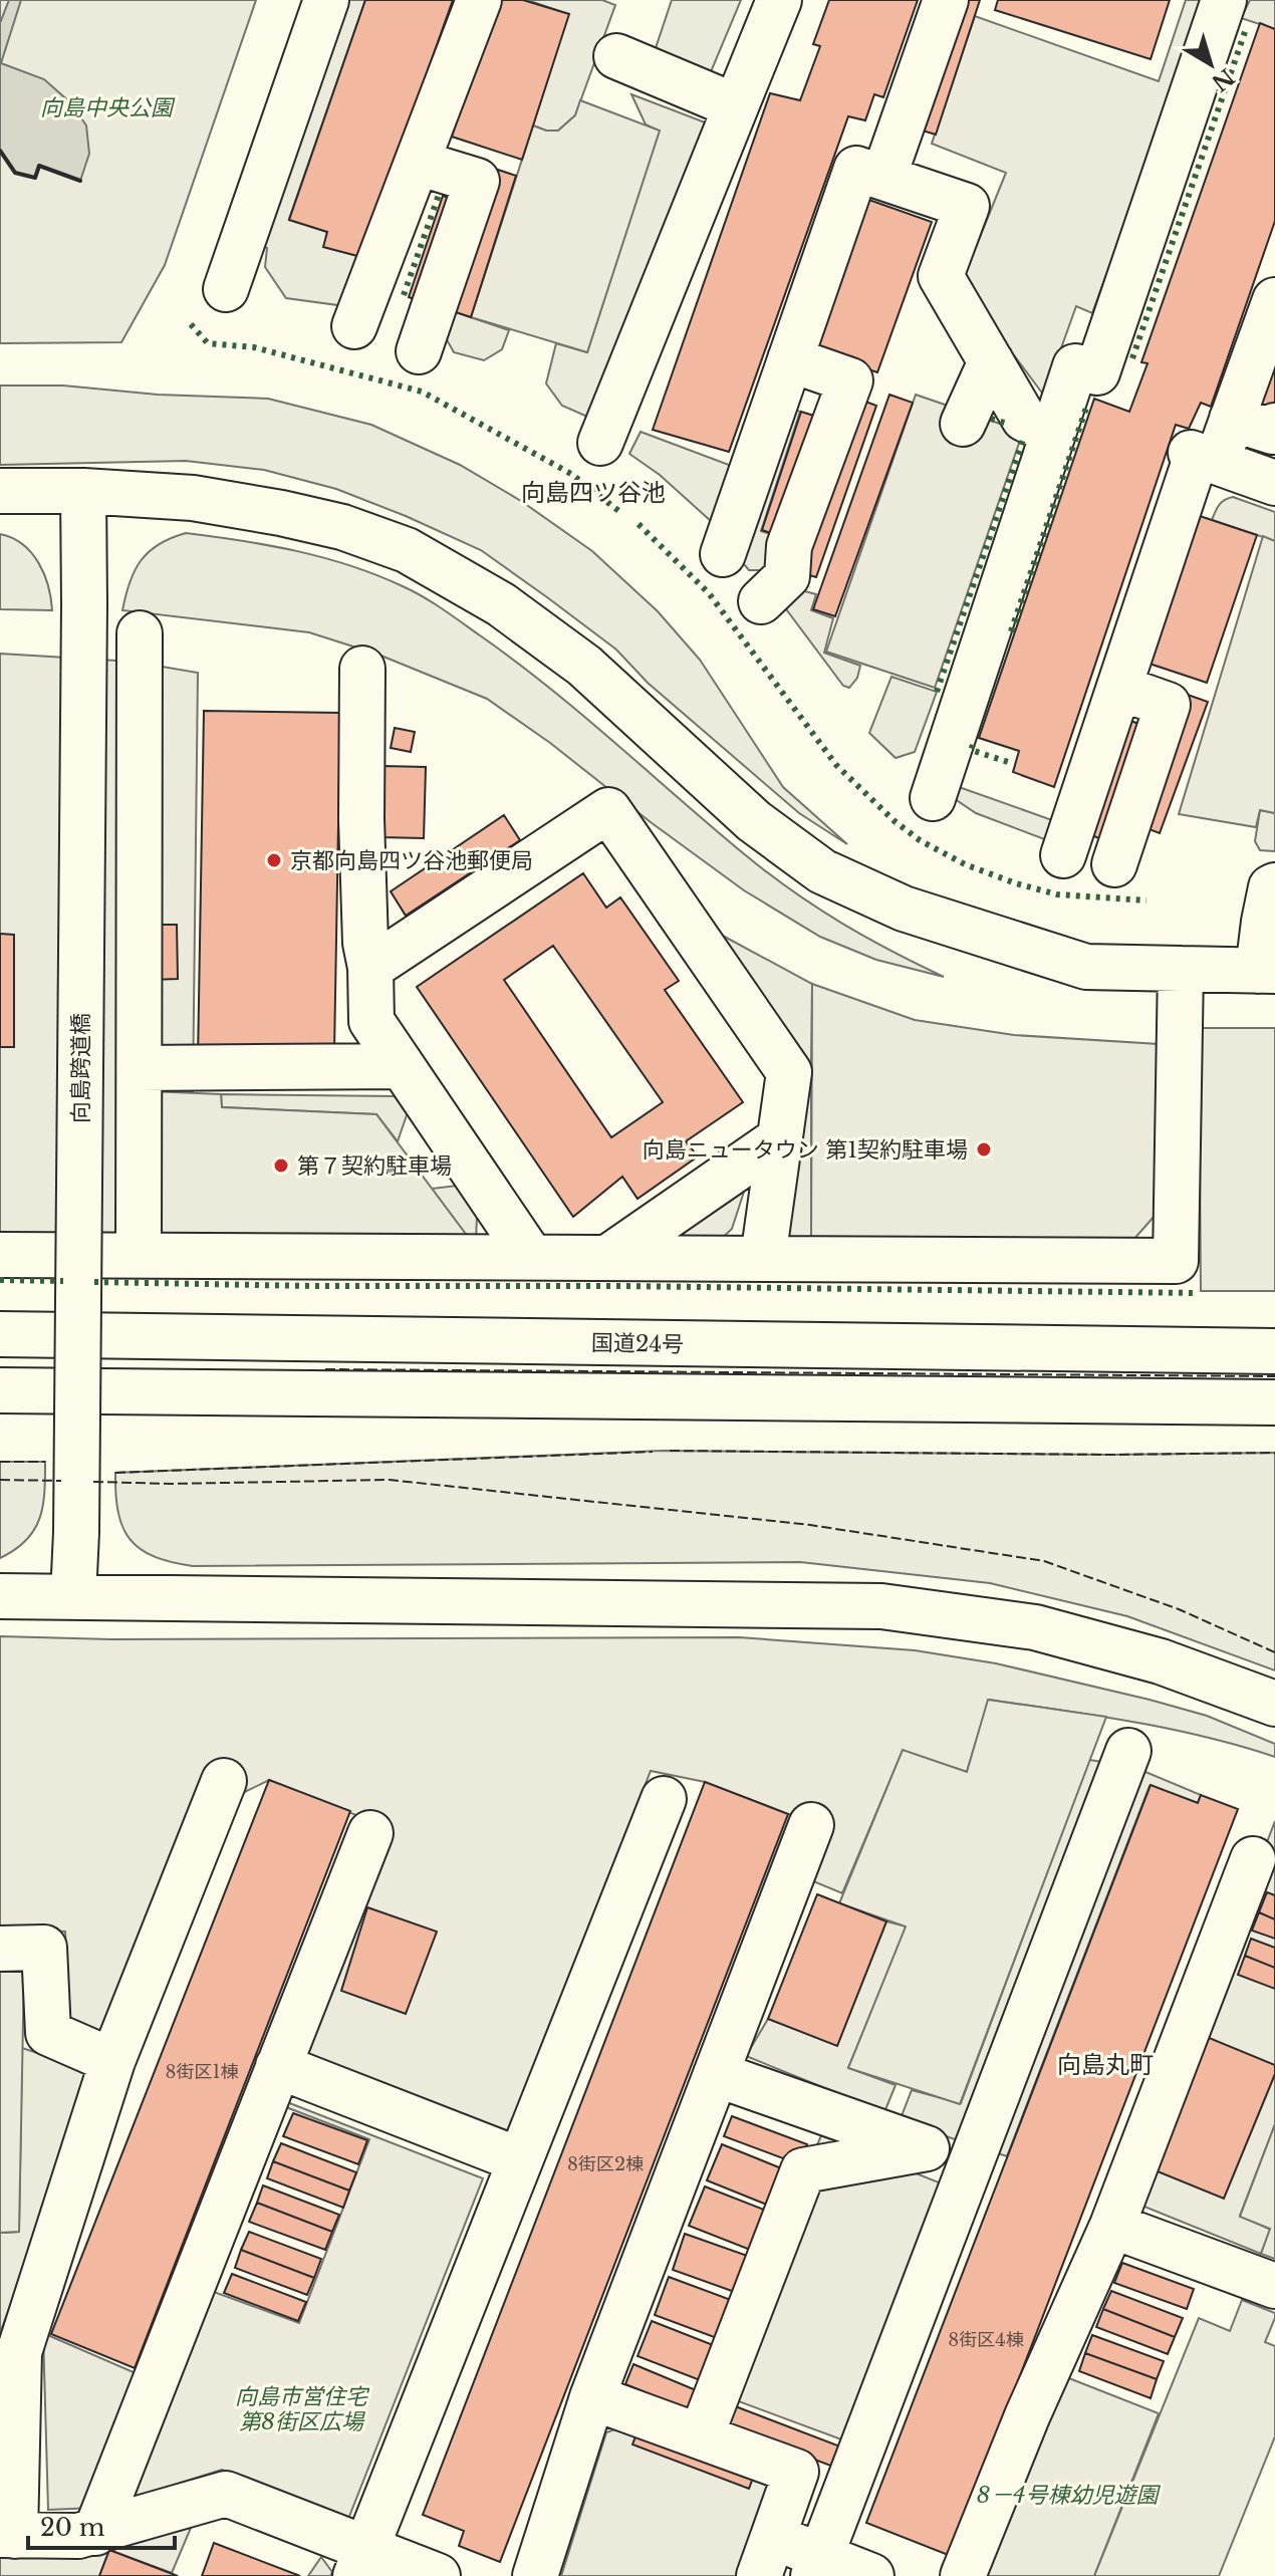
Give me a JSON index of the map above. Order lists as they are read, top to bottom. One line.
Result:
{"streets":{"main road":["向島跨道橋","国道24号"]},"districts":["向島四ツ谷池","向島丸町"],"parks":["向島中央公園","向島市営住宅 第8街区広場","8－4号棟幼児遊園"],"places":["京都向島四ツ谷池郵便局","向島ニュータウン 第1契約駐車場","第７契約駐車場"],"house_numbers":["8街区1棟","8街区2棟","8街区4棟"],"scale_bar":"20 m","north":"bottom right"}
